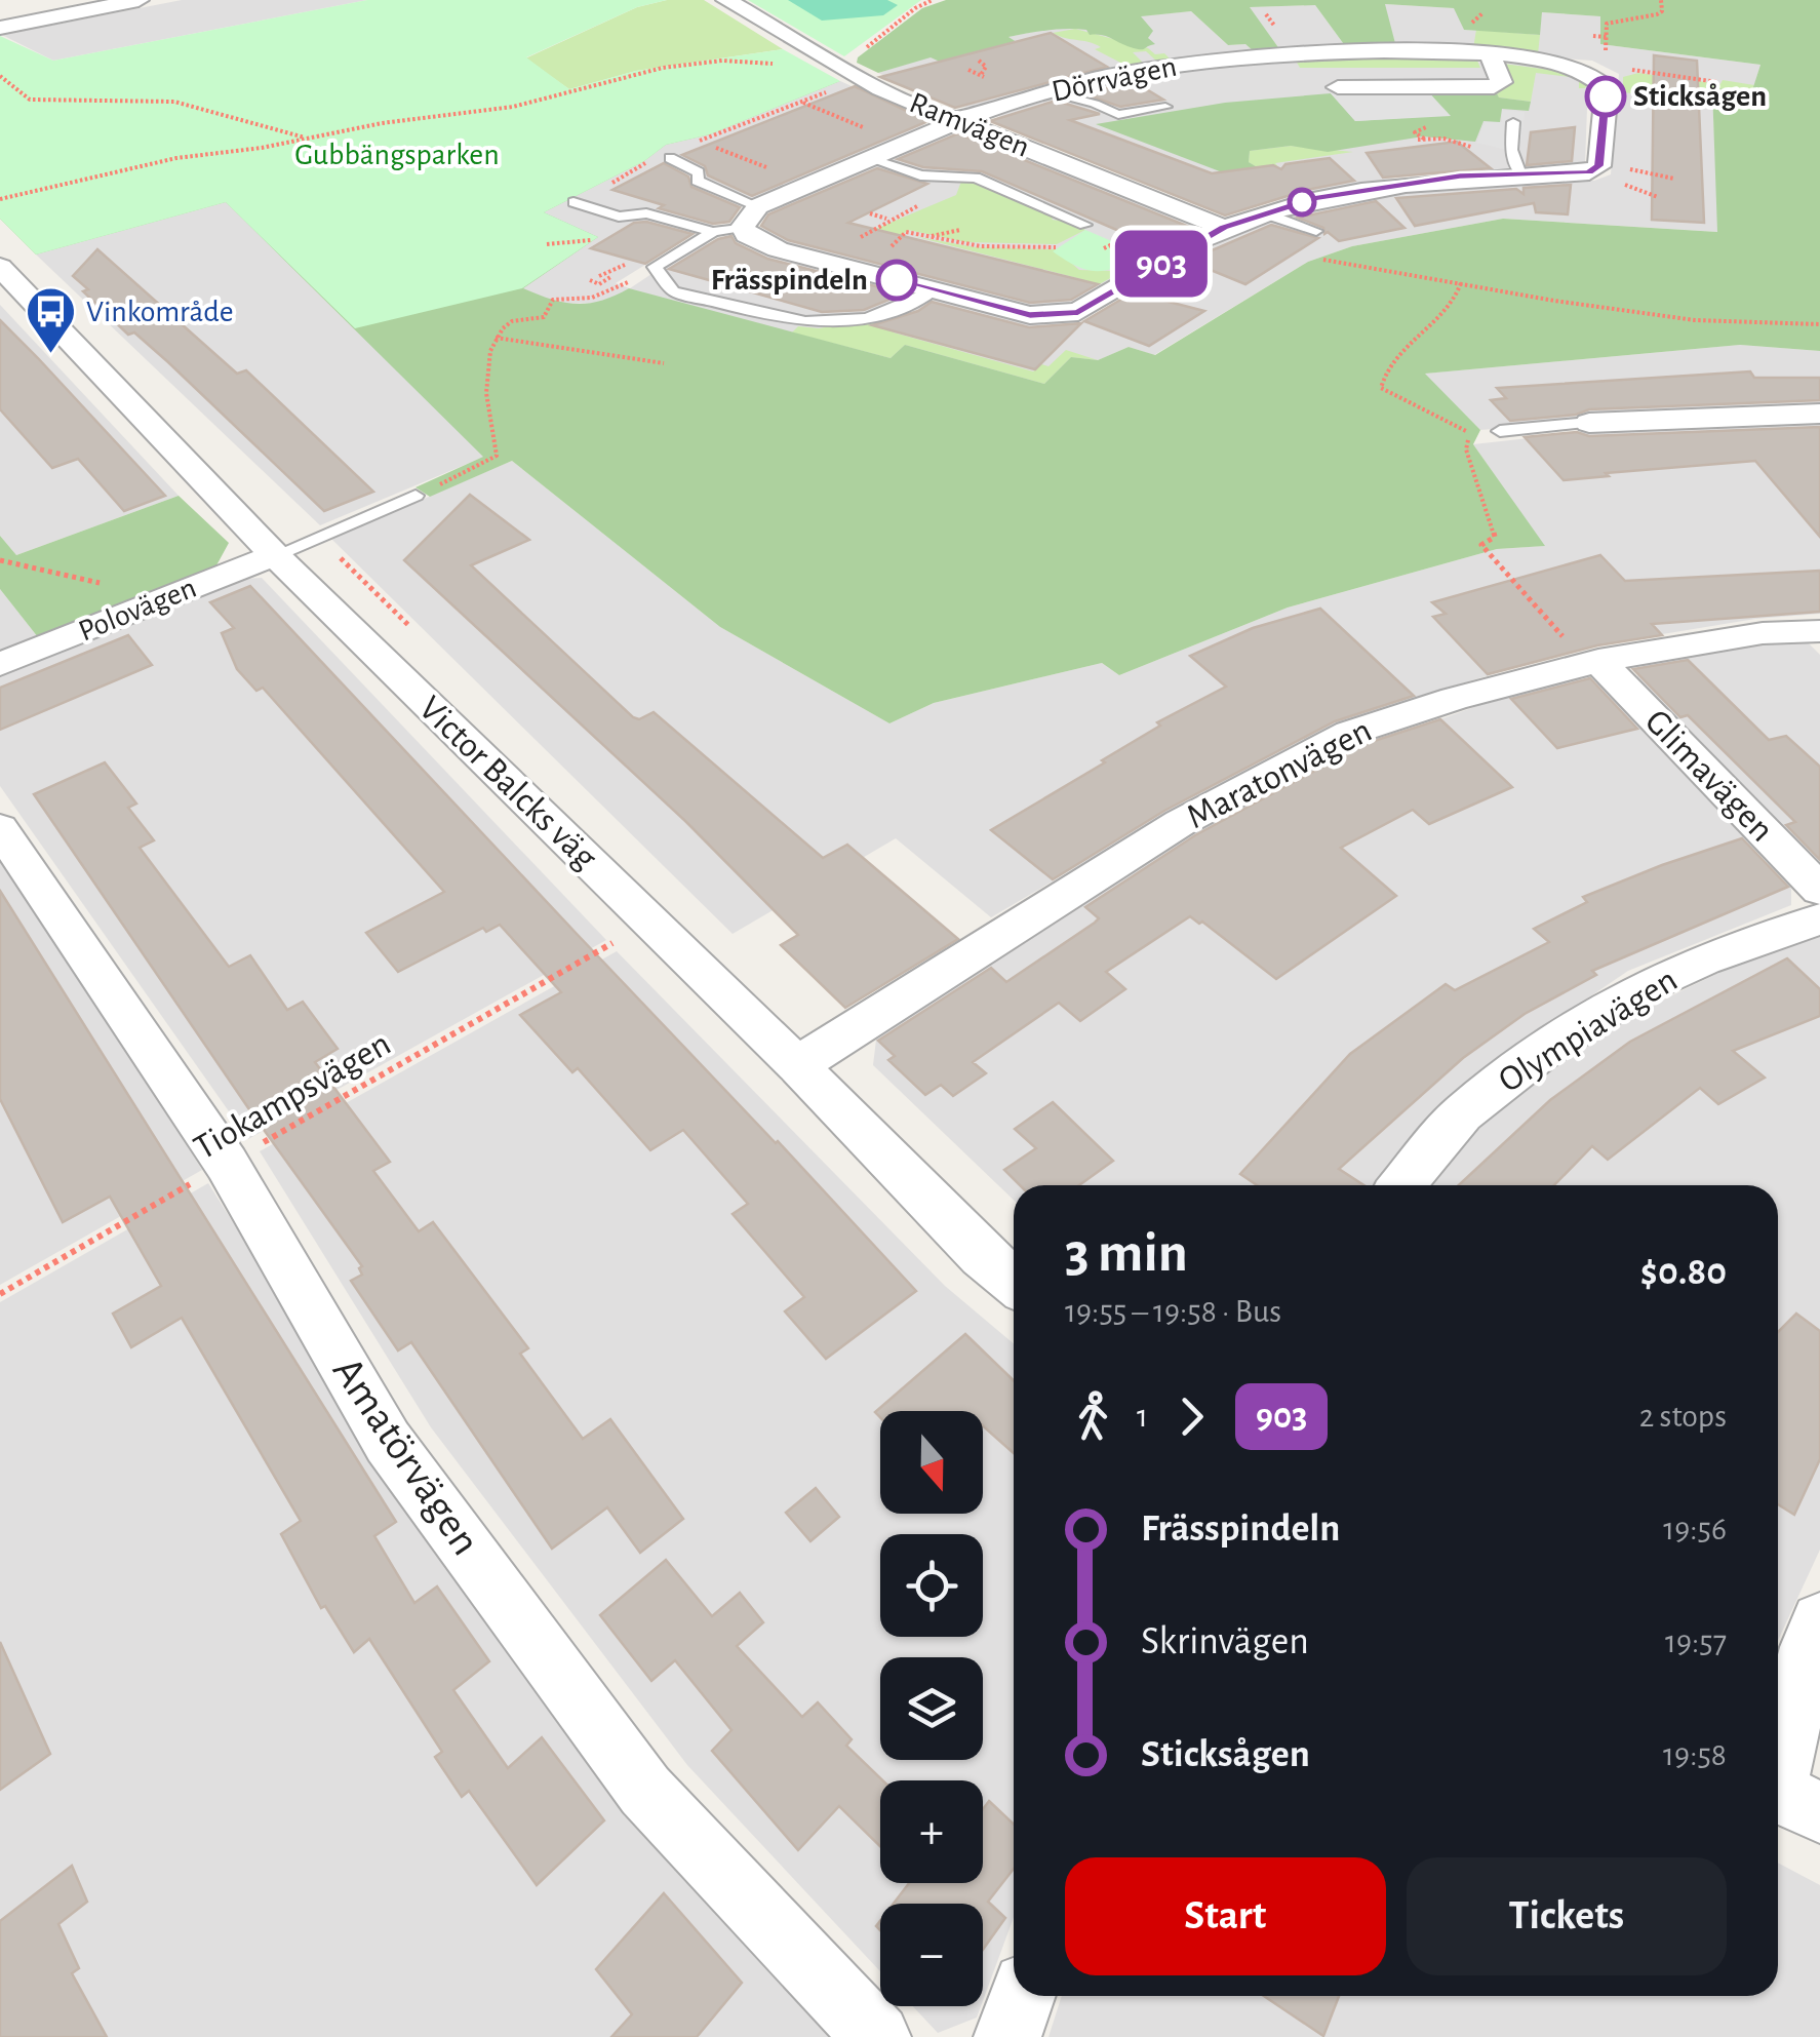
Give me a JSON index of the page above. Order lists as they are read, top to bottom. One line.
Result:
{"streets":{"street":["Dörrvägen","Ramvägen","Polovägen","Maratonvägen","Glimavägen","Victor Balcks väg","Olympiavägen","Amatörvägen"],"path":["Tiokampsvägen"]},"crossings":[["Dörrvägen","Ramvägen"],["Polovägen","Victor Balcks väg"],["Maratonvägen","Glimavägen"],["Maratonvägen","Victor Balcks väg"],["Tiokampsvägen","Amatörvägen"]],"parks":["Gubbängsparken"],"places":{"other":["Sticksågen","Frässpindeln"],"bus stop":["Vinkområde"]},"lines":["bus line 903"],"north":"bottom","page":{"on_map":"903","heading":["3 min","19:55 – 19:58 · Bus","$0.80"],"legs":["1","903","2 stops"],"map_buttons":["+","−"],"list":[{"name":"Frässpindeln","value":"19:56"},{"name":"Skrinvägen","value":"19:57"},{"name":"Sticksågen","value":"19:58"}],"buttons":["Start","Tickets"]}}
